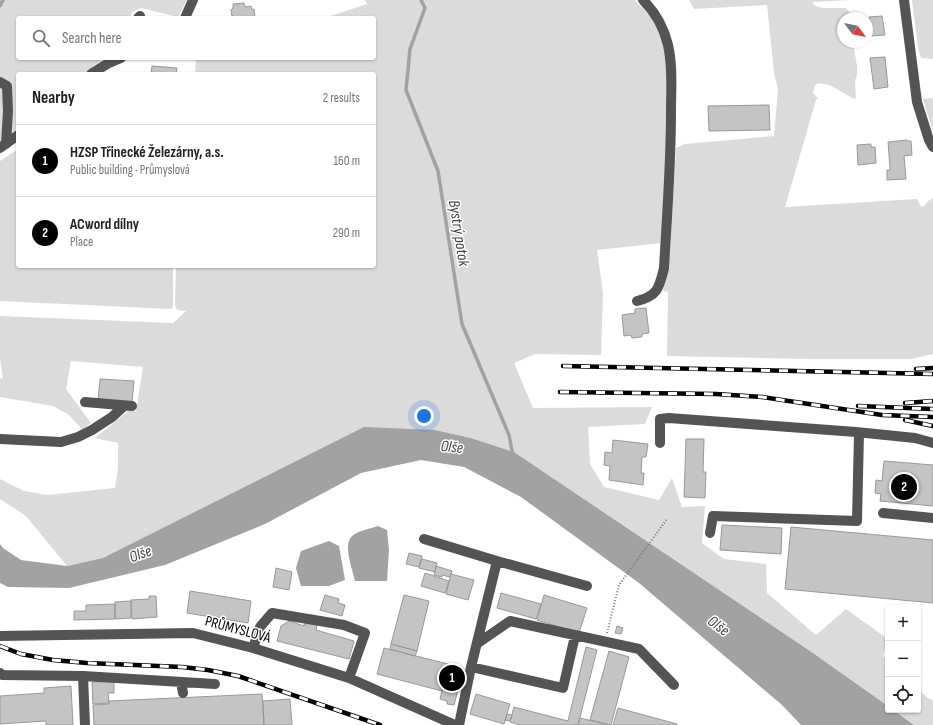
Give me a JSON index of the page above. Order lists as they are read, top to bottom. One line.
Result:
{"streets":{"street":["PRŮMYSLOVÁ"]},"water":["Bystrý potok","Olše"],"north":"bottom right","page":{"search":"Search here","heading":["Nearby","2 results"],"list":[{"mark":"1","name":"HZSP Třinecké Železárny, a.s.","note":"Public building · Průmyslová","value":"160 m"},{"mark":"2","name":"ACword dílny","note":"Place","value":"290 m"}],"pins":["2","1"],"map_buttons":["+","−"]}}
